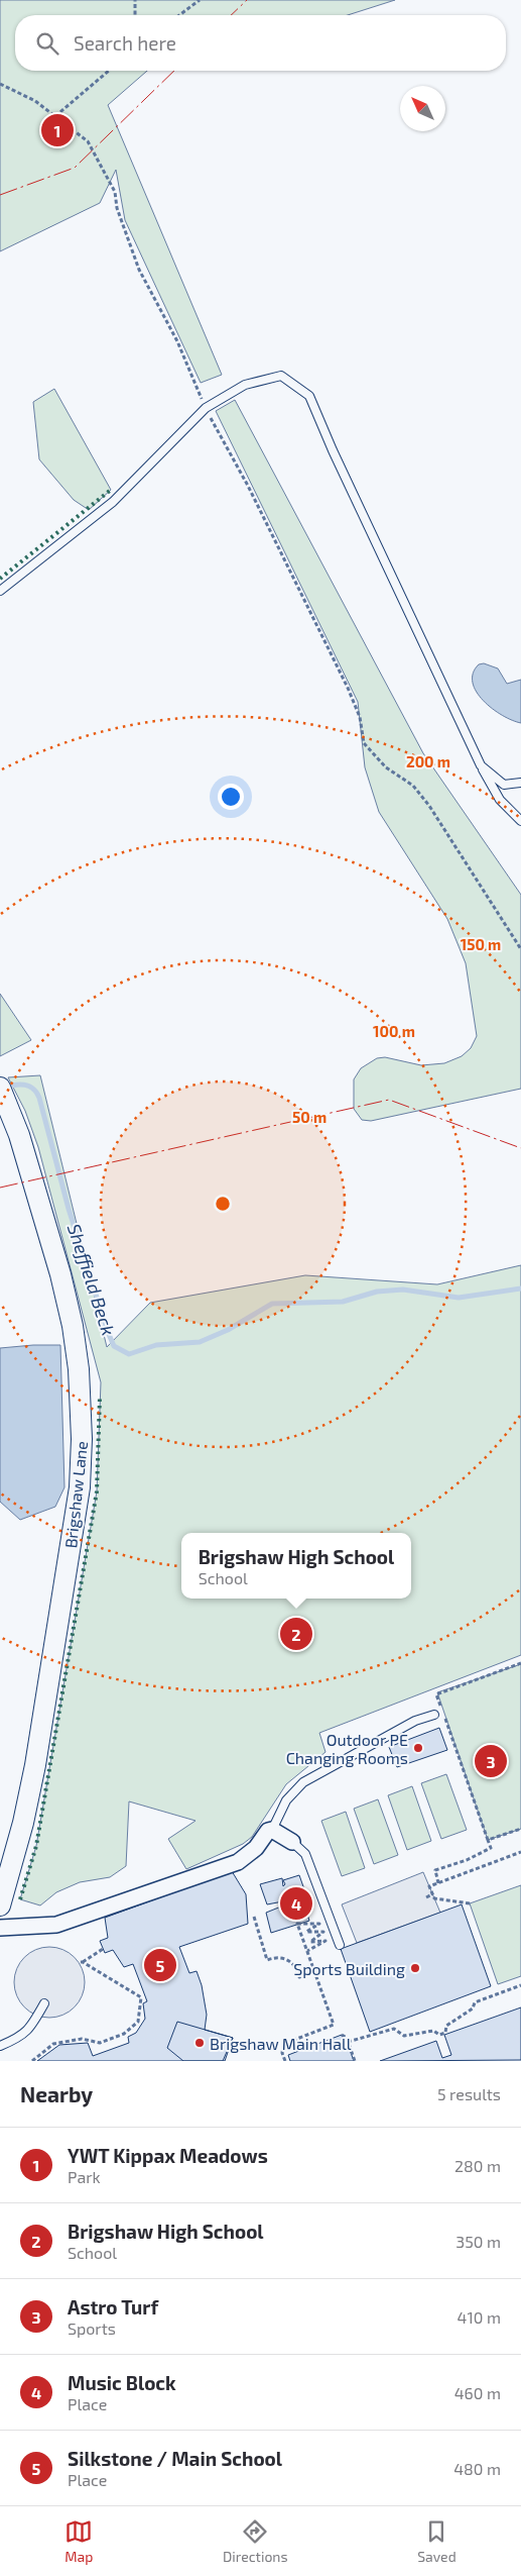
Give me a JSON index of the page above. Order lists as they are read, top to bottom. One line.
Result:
{"streets":{"street":["Brigshaw Lane"]},"water":["Sheffield Beck"],"places":["Outdoor PE Changing Rooms","Sports Building","Brigshaw Main Hall"],"north":"top left","page":{"search":"Search here","pins":["1","2","3","4","5"],"popup":["Brigshaw High School","School"],"heading":["Nearby","5 results"],"list":[{"mark":"1","name":"YWT Kippax Meadows","note":"Park","value":"280 m"},{"mark":"2","name":"Brigshaw High School","note":"School","value":"350 m"},{"mark":"3","name":"Astro Turf","note":"Sports","value":"410 m"},{"mark":"4","name":"Music Block","note":"Place","value":"460 m"},{"mark":"5","name":"Silkstone / Main School","note":"Place","value":"480 m"}],"nav":["Map","Directions","Saved"]},"rings":["200 m","150 m","100 m","50 m"]}
